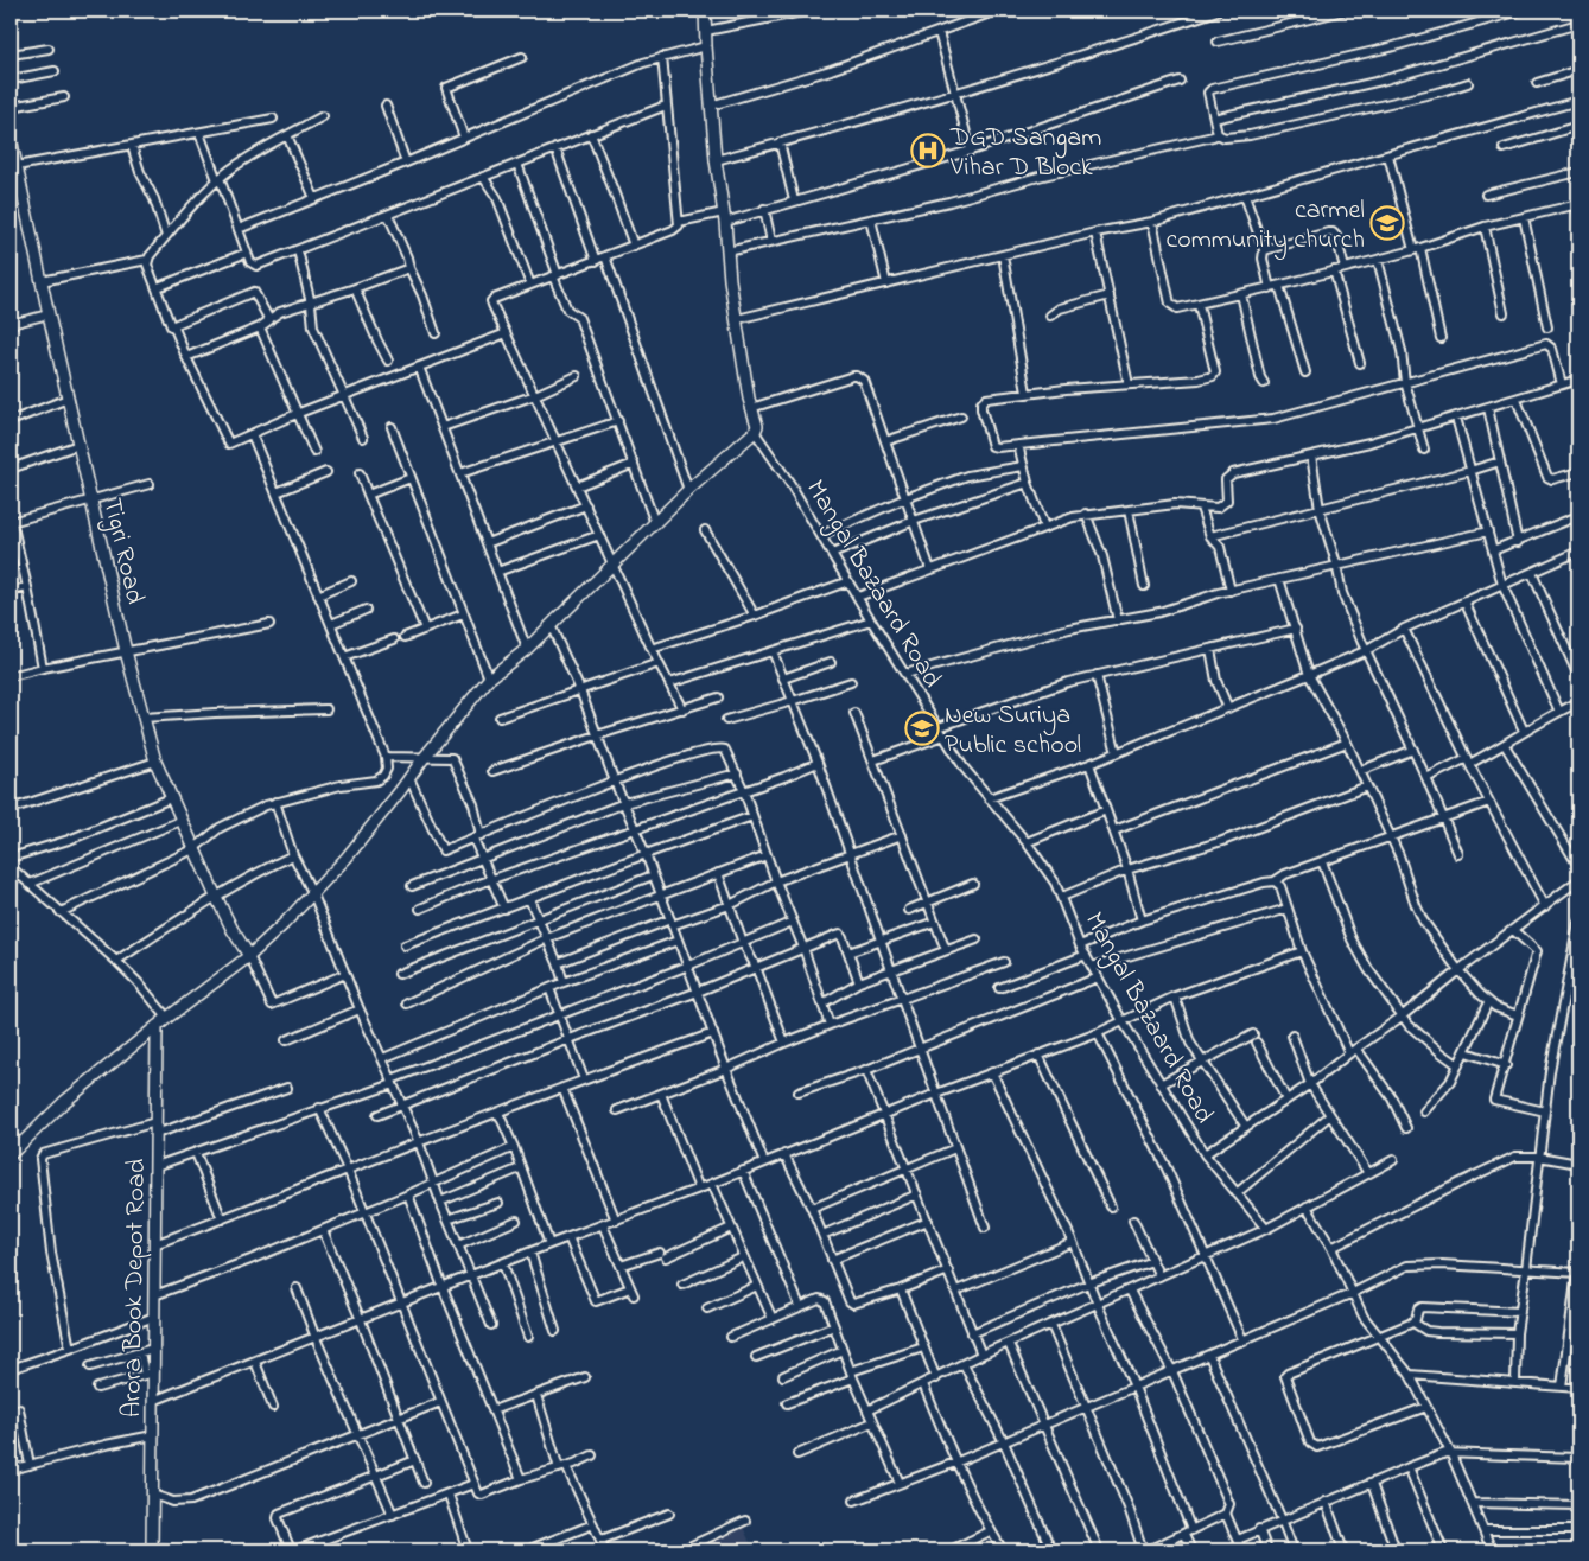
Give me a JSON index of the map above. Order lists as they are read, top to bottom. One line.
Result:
{"streets":{"street":["Tigri Road","Mangal Bazaard Road","Arora Book Depot Road"]},"places":{"hospital":["DGD Sangam Vihar D Block"],"school or university":["carmel community church","New Suriya Public school"]}}
